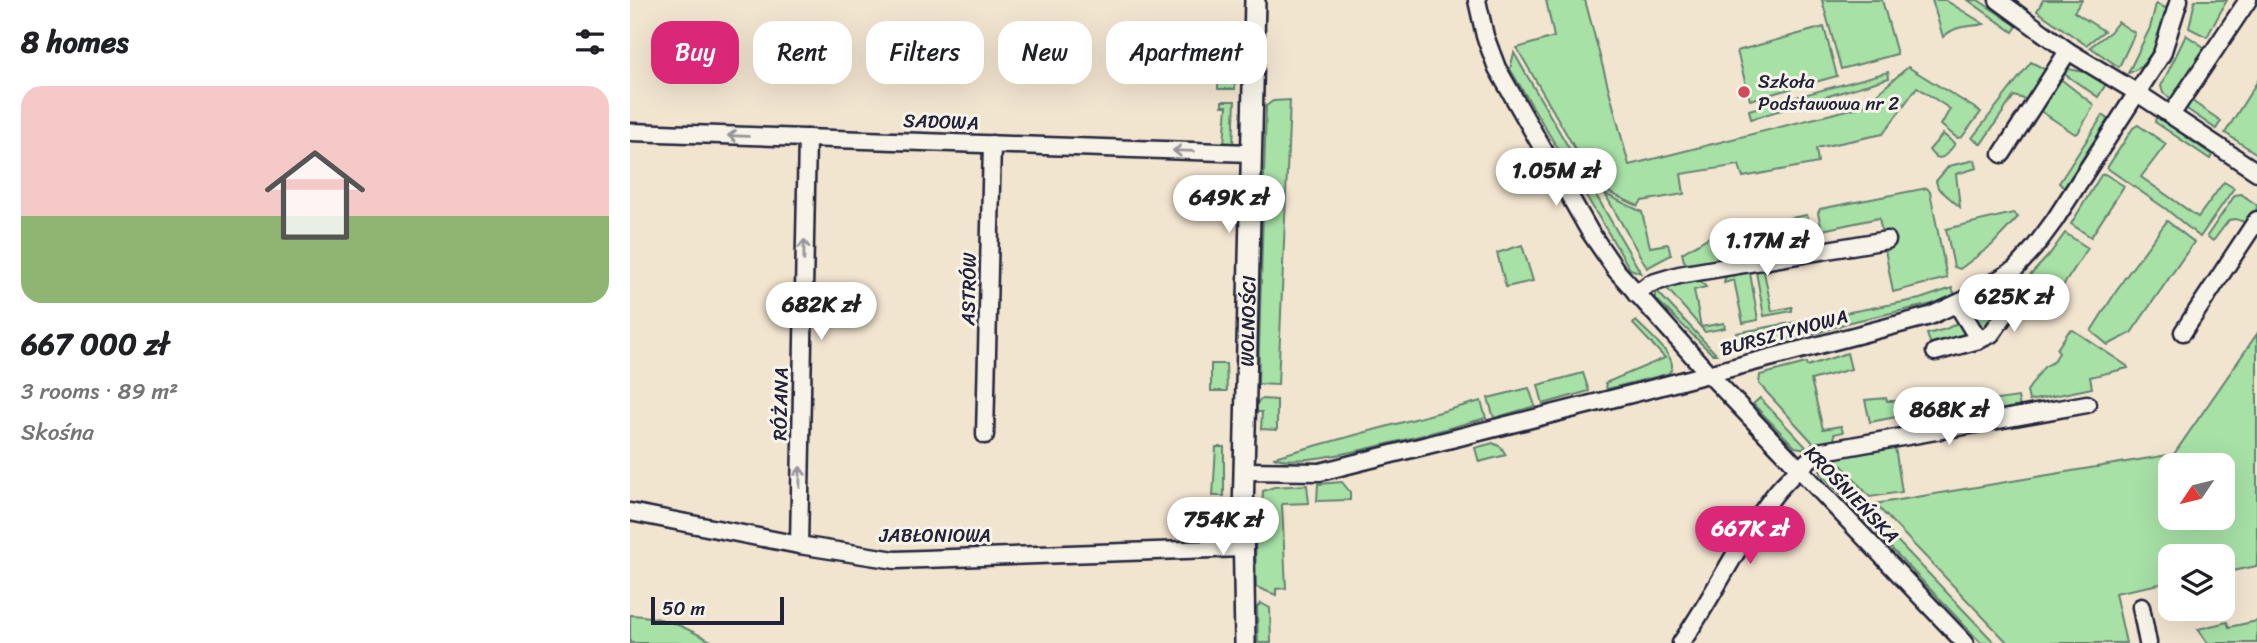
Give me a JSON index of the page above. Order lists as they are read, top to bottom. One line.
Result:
{"streets":{"street":["SADOWA","ASTRÓW","WOLNOŚCI","BURSZTYNOWA","RÓŻANA","KROŚNIEŃSKA","JABŁONIOWA"]},"crossings":[["SADOWA","ASTRÓW"],["SADOWA","WOLNOŚCI"],["SADOWA","RÓŻANA"],["WOLNOŚCI","BURSZTYNOWA"],["WOLNOŚCI","JABŁONIOWA"],["BURSZTYNOWA","KROŚNIEŃSKA"],["RÓŻANA","JABŁONIOWA"]],"one_way":["SADOWA","RÓŻANA"],"places":["Szkoła Podstawowa nr 2"],"scale_bar":"50 m","north":"bottom left","page":{"heading":"8 homes","chip":["Buy","Rent","Filters","New","Apartment"],"list":[{"name":"667 000 zł","note":"3 rooms · 89 m² · Skośna"}],"price":["1.05M zł","649K zł","1.17M zł","625K zł","682K zł","868K zł","754K zł","667K zł"],"scale":"50 m"}}
